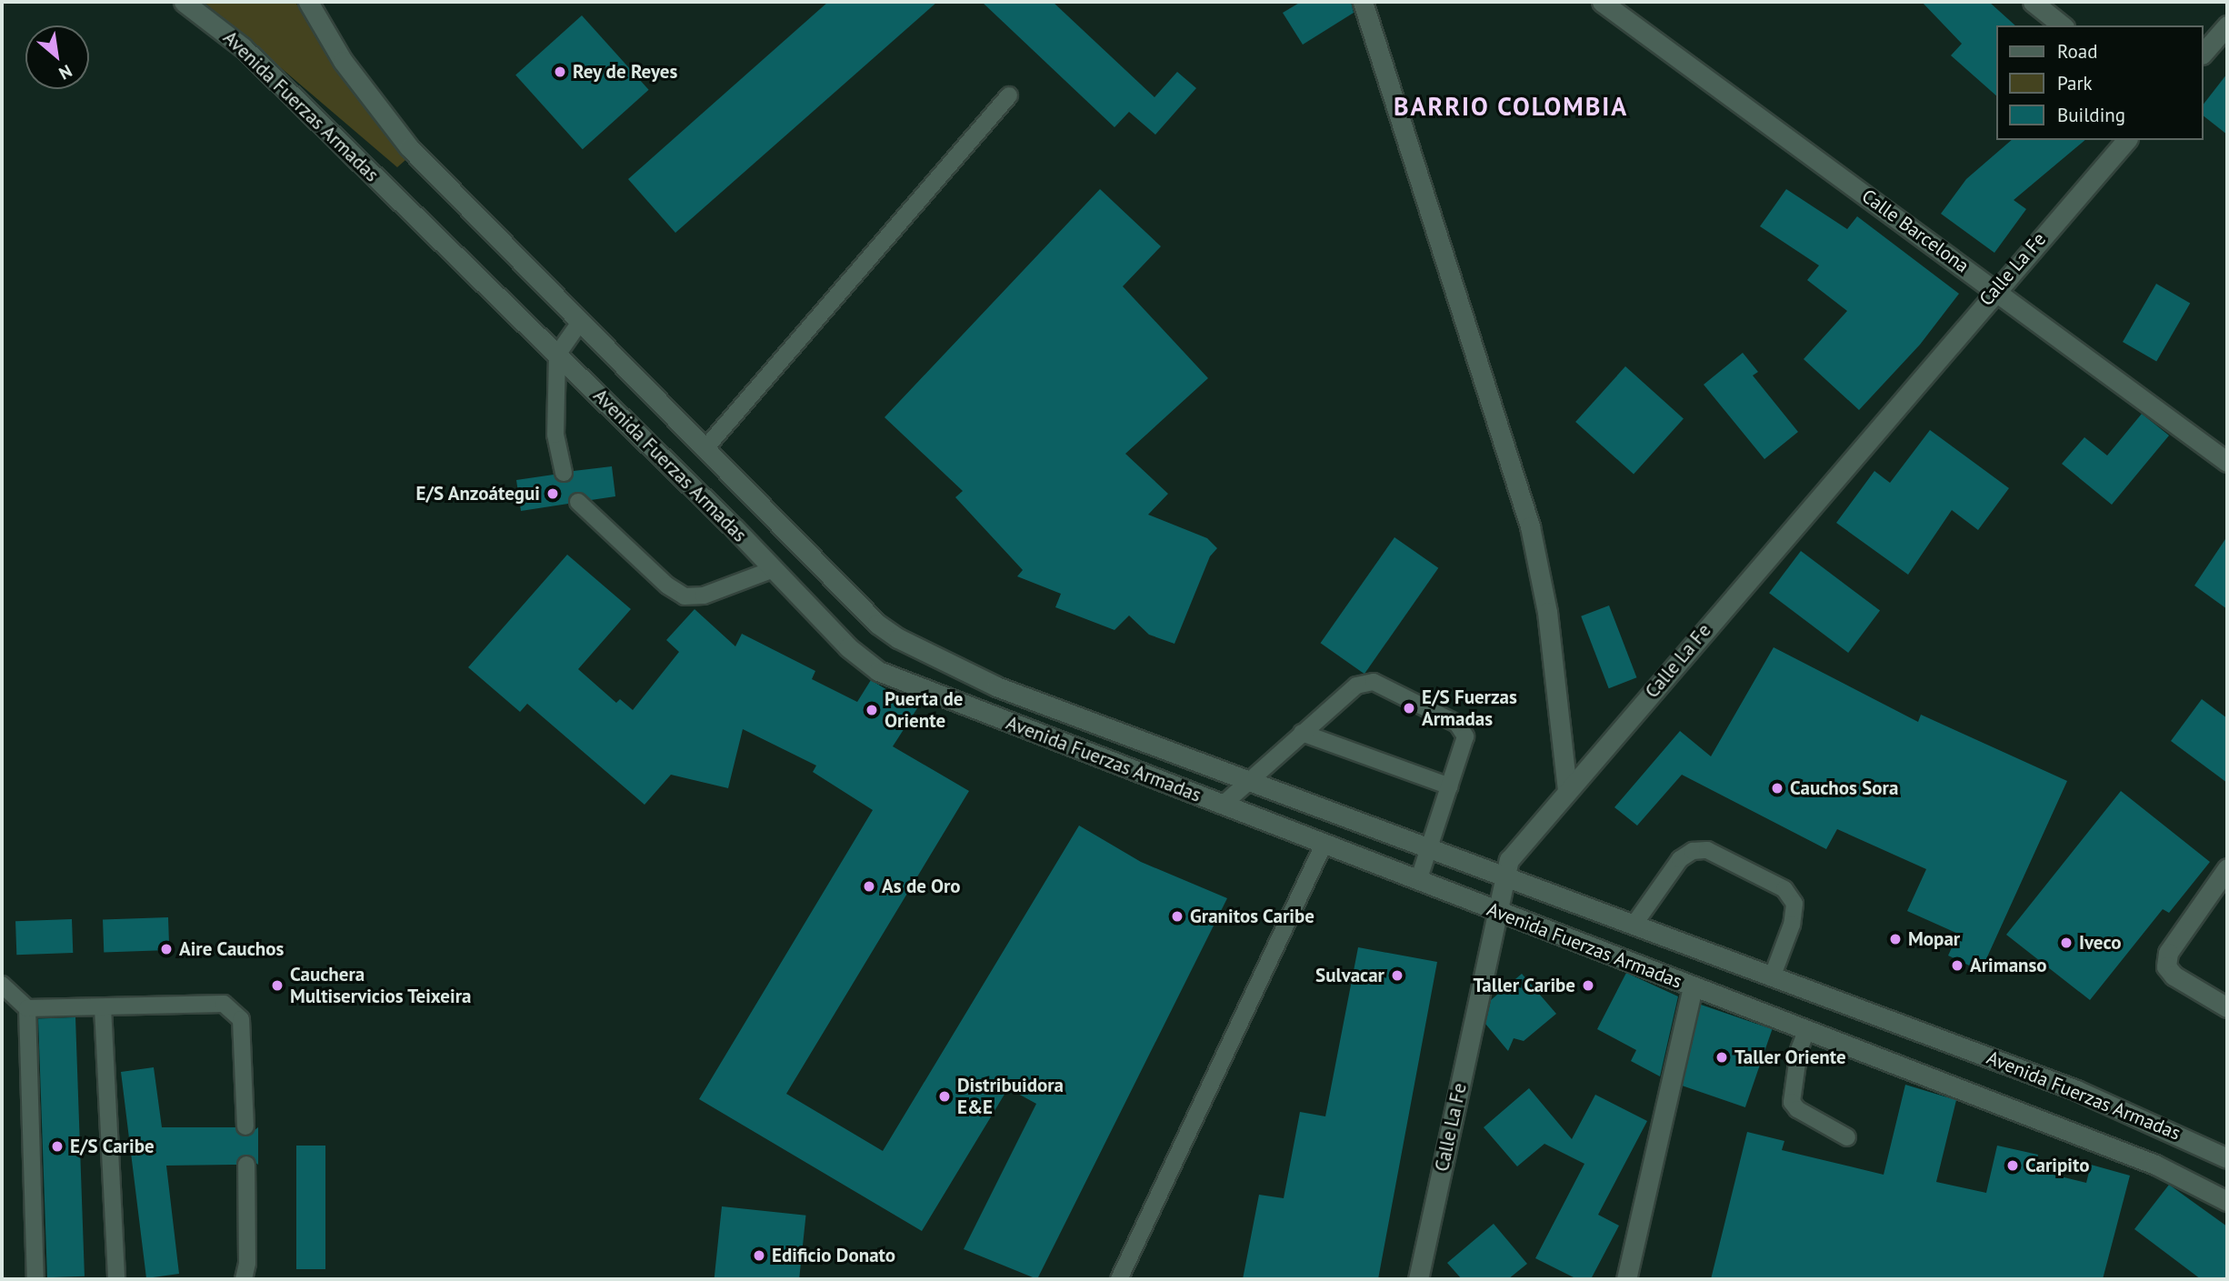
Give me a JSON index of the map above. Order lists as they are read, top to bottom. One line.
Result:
{"streets":{"street":["Avenida Fuerzas Armadas","Calle Barcelona","Calle La Fe"]},"crossings":[["Avenida Fuerzas Armadas","Calle La Fe"],["Calle Barcelona","Calle La Fe"]],"districts":["BARRIO COLOMBIA"],"places":["Rey de Reyes","E/S Anzoátegui","E/S Fuerzas Armadas","Puerta de Oriente","Cauchos Sora","As de Oro","Granitos Caribe","Mopar","Iveco","Aire Cauchos","Arimanso","Sulvacar","Cauchera Multiservicios Teixeira","Taller Caribe","Taller Oriente","Distribuidora E&E","E/S Caribe","Caripito","Edificio Donato"],"legend":["Road","Park","Building"],"north":"bottom right"}
